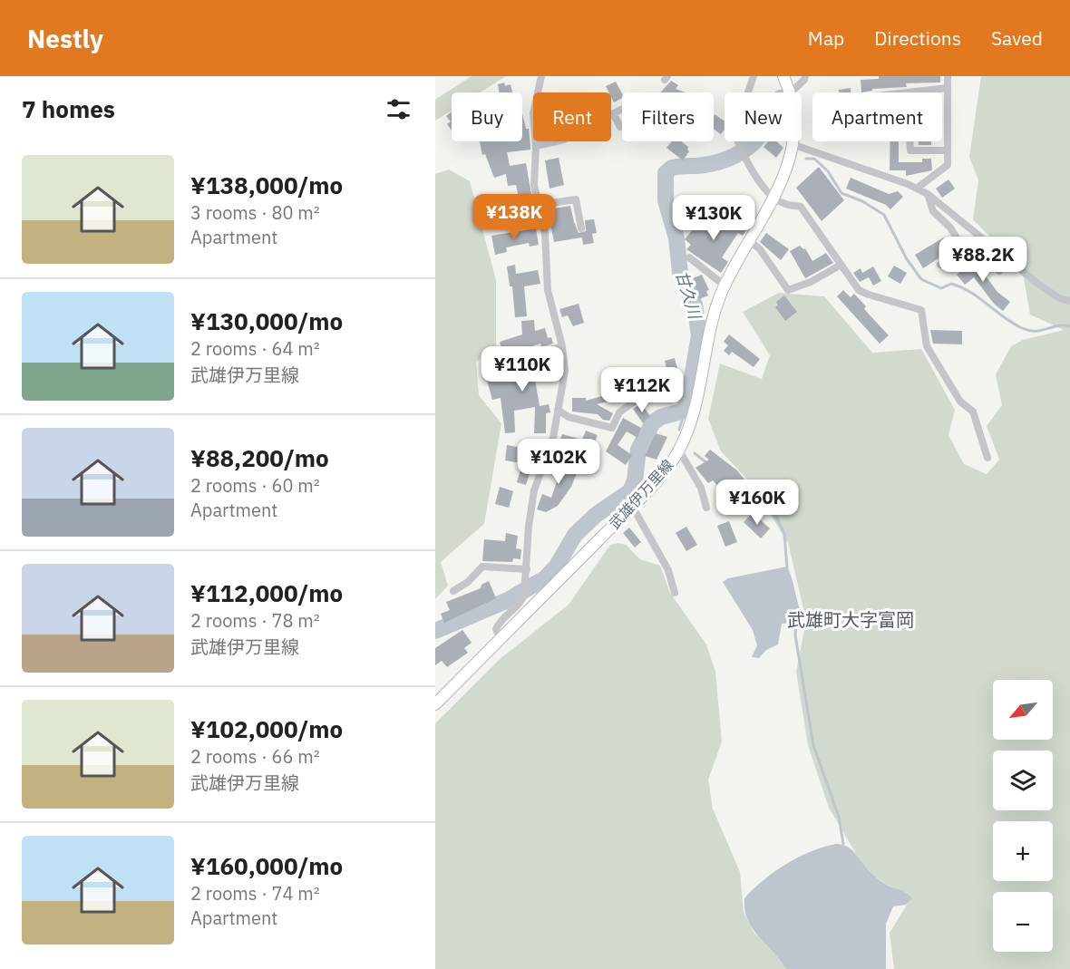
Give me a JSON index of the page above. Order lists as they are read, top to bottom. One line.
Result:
{"streets":{"main road":["武雄伊万里線"]},"districts":["武雄町大字富岡"],"water":["甘久川"],"north":"bottom left","page":{"header":"Nestly","nav":["Map","Directions","Saved"],"heading":"7 homes","chip":["Buy","Rent","Filters","New","Apartment"],"list":[{"name":"¥138,000/mo","note":"3 rooms · 80 m² · Apartment"},{"name":"¥130,000/mo","note":"2 rooms · 64 m² · 武雄伊万里線"},{"name":"¥88,200/mo","note":"2 rooms · 60 m² · Apartment"},{"name":"¥112,000/mo","note":"2 rooms · 78 m² · 武雄伊万里線"},{"name":"¥102,000/mo","note":"2 rooms · 66 m² · 武雄伊万里線"},{"name":"¥160,000/mo","note":"2 rooms · 74 m² · Apartment"}],"price":["¥138K","¥130K","¥88.2K","¥110K","¥112K","¥102K","¥160K"],"map_buttons":["+","−"]}}
